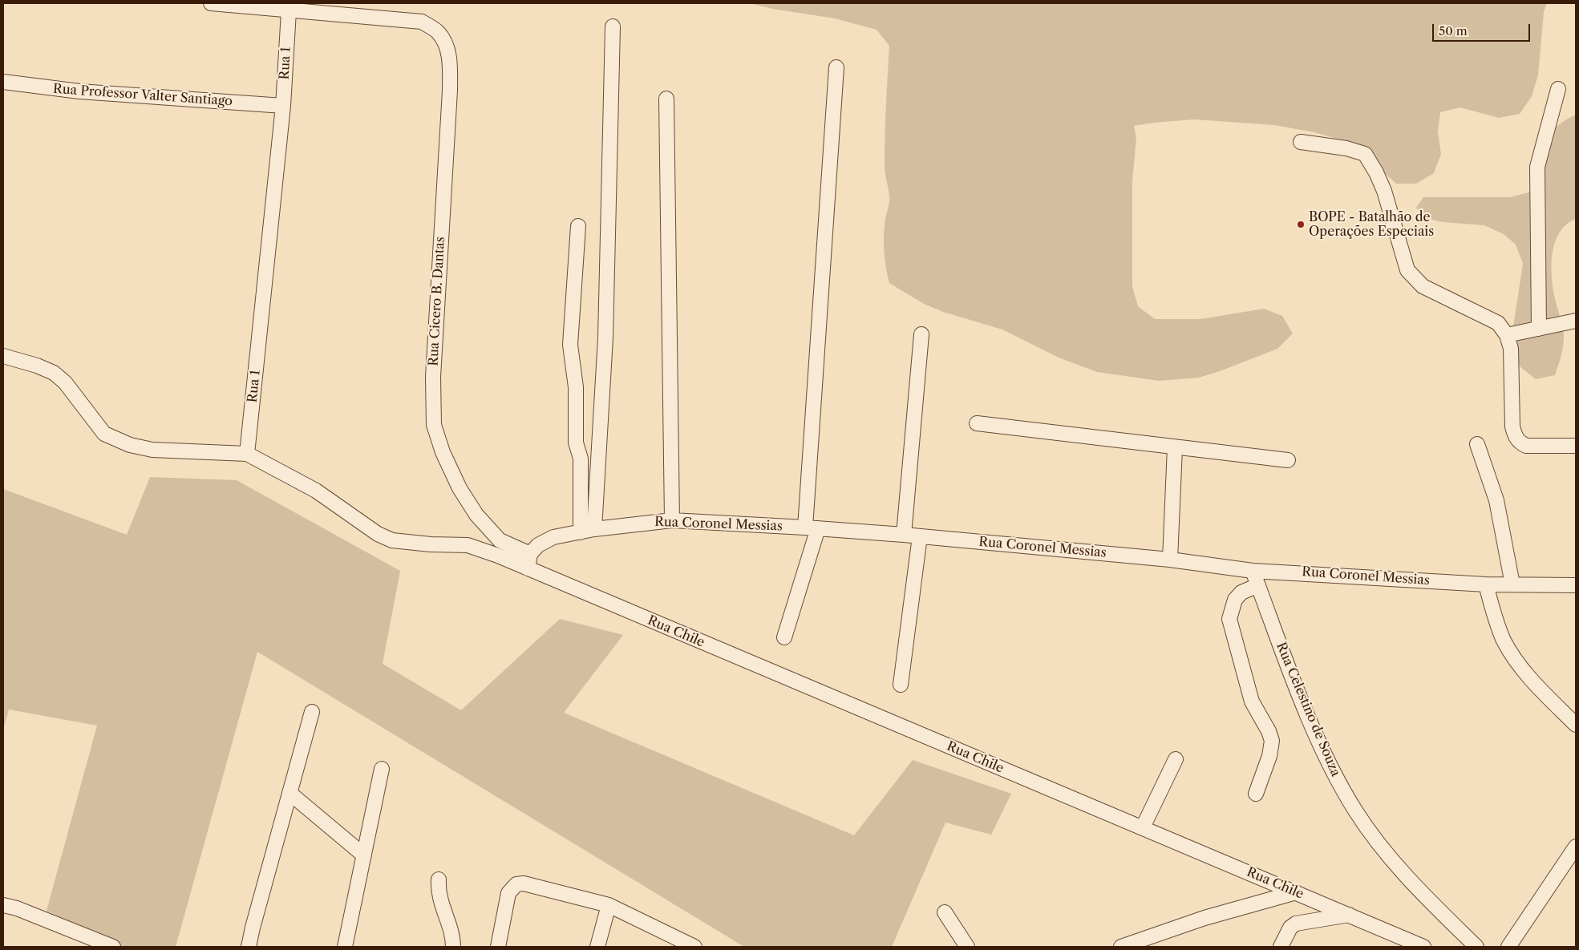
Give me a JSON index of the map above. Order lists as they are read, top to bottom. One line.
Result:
{"streets":{"street":["Rua 1","Rua Professor Valter Santiago","Rua Cicero B. Dantas","Rua Coronel Messias","Rua Chile","Rua Celestino de Souza"]},"crossings":[["Rua 1","Rua Professor Valter Santiago"],["Rua 1","Rua Cicero B. Dantas"],["Rua Cicero B. Dantas","Rua Coronel Messias"],["Rua Coronel Messias","Rua Celestino de Souza"]],"places":["BOPE - Batalhão de Operações Especiais"],"scale_bar":"50 m"}
